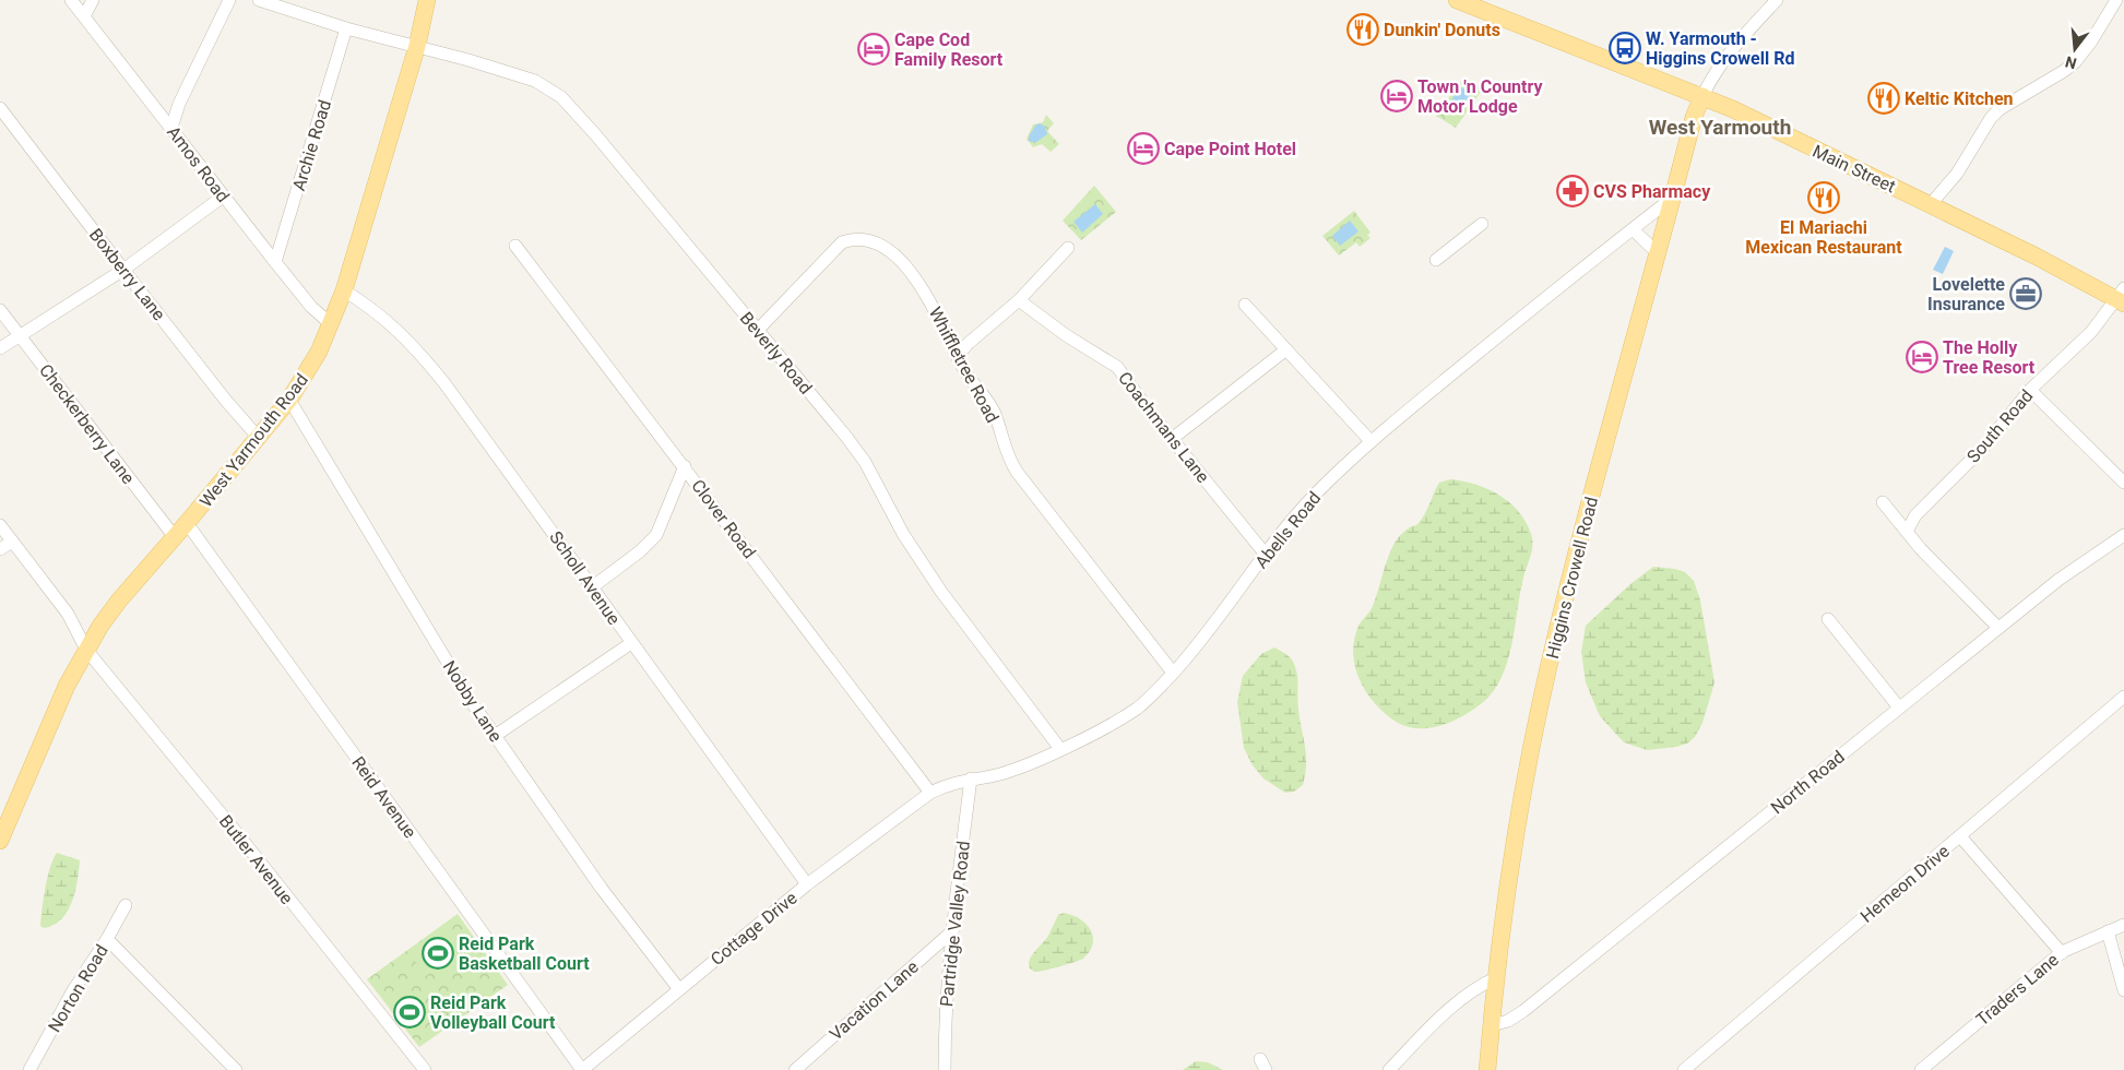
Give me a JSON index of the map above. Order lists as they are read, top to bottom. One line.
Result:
{"streets":{"main road":["Main Street","West Yarmouth Road","Higgins Crowell Road"],"street":["Archie Road","Amos Road","Boxberry Lane","Beverly Road","Whiffletree Road","Checkerberry Lane","South Road","Coachmans Lane","Clover Road","Abells Road","Scholl Avenue","Nobby Lane","North Road","Reid Avenue","Butler Avenue","Hemeon Drive","Partridge Valley Road","Cottage Drive","Norton Road","Traders Lane","Vacation Lane"]},"crossings":[["Archie Road","Amos Road"],["Archie Road","Beverly Road"],["Amos Road","West Yarmouth Road"],["Main Street","South Road"],["Main Street","Higgins Crowell Road"],["Boxberry Lane","West Yarmouth Road"],["Beverly Road","Whiffletree Road"],["Beverly Road","West Yarmouth Road"],["Beverly Road","Abells Road"],["Whiffletree Road","Abells Road"],["Checkerberry Lane","West Yarmouth Road"],["Coachmans Lane","Abells Road"],["West Yarmouth Road","Scholl Avenue"],["West Yarmouth Road","Nobby Lane"],["West Yarmouth Road","Reid Avenue"],["West Yarmouth Road","Butler Avenue"],["Clover Road","Abells Road"],["Clover Road","Cottage Drive"],["Abells Road","Higgins Crowell Road"],["Abells Road","Partridge Valley Road"],["Abells Road","Cottage Drive"],["Scholl Avenue","Cottage Drive"],["Higgins Crowell Road","North Road"],["Nobby Lane","Cottage Drive"],["Reid Avenue","Cottage Drive"],["Partridge Valley Road","Vacation Lane"]],"districts":["West Yarmouth"],"places":{"restaurant":["Dunkin' Donuts","Keltic Kitchen","El Mariachi Mexican Restaurant"],"bus stop":["W. Yarmouth - Higgins Crowell Rd"],"hotel":["Cape Cod Family Resort","Town 'n Country Motor Lodge","Cape Point Hotel","The Holly Tree Resort"],"pharmacy":["CVS Pharmacy"],"office":["Lovelette Insurance"],"sports":["Reid Park Basketball Court","Reid Park Volleyball Court"]},"north":"bottom"}
